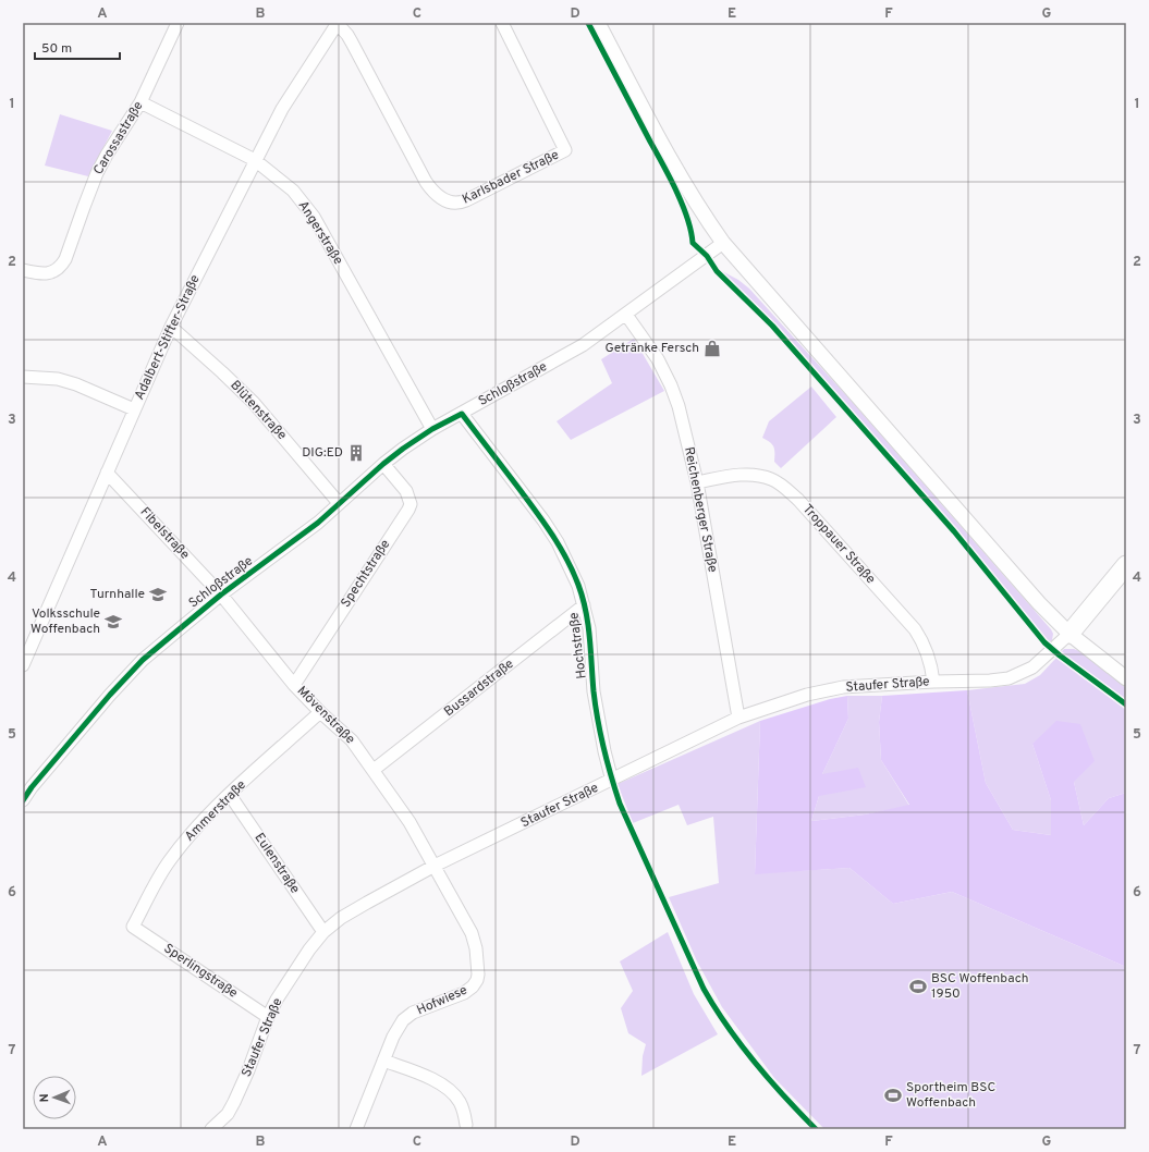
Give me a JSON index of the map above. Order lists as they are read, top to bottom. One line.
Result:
{"streets":{"street":["Carossastraße","Karlsbader Straße","Angerstraße","Adalbert-Stifter-Straße","Schloßstraße","Blütenstraße","Reichenberger Straße","Fibelstraße","Troppauer Straße","Spechtstraße","Hochstraße","Staufer Straße","Bussardstraße","Mövenstraße","Ammerstraße","Eulenstraße","Sperlingstraße","Hofwiese"]},"crossings":[["Carossastraße","Angerstraße"],["Karlsbader Straße","Adalbert-Stifter-Straße"],["Angerstraße","Adalbert-Stifter-Straße"],["Angerstraße","Schloßstraße"],["Adalbert-Stifter-Straße","Blütenstraße"],["Adalbert-Stifter-Straße","Fibelstraße"],["Schloßstraße","Blütenstraße"],["Schloßstraße","Reichenberger Straße"],["Schloßstraße","Fibelstraße"],["Schloßstraße","Spechtstraße"],["Schloßstraße","Hochstraße"],["Schloßstraße","Mövenstraße"],["Reichenberger Straße","Troppauer Straße"],["Reichenberger Straße","Staufer Straße"],["Fibelstraße","Mövenstraße"],["Troppauer Straße","Staufer Straße"],["Spechtstraße","Mövenstraße"],["Hochstraße","Staufer Straße"],["Hochstraße","Bussardstraße"],["Staufer Straße","Mövenstraße"],["Staufer Straße","Eulenstraße"],["Staufer Straße","Sperlingstraße"],["Staufer Straße","Hofwiese"],["Bussardstraße","Mövenstraße"],["Mövenstraße","Ammerstraße"],["Mövenstraße","Hofwiese"],["Ammerstraße","Eulenstraße"],["Ammerstraße","Sperlingstraße"]],"places":{"shop":["Getränke Fersch"],"building":["DIG:ED"],"school or university":["Turnhalle","Volksschule Woffenbach"],"sports":["BSC Woffenbach 1950","Sportheim BSC Woffenbach"]},"scale_bar":"50 m","north":"left","grid":{"columns":["A","B","C","D","E","F","G"],"rows":["1","2","3","4","5","6","7"]}}
